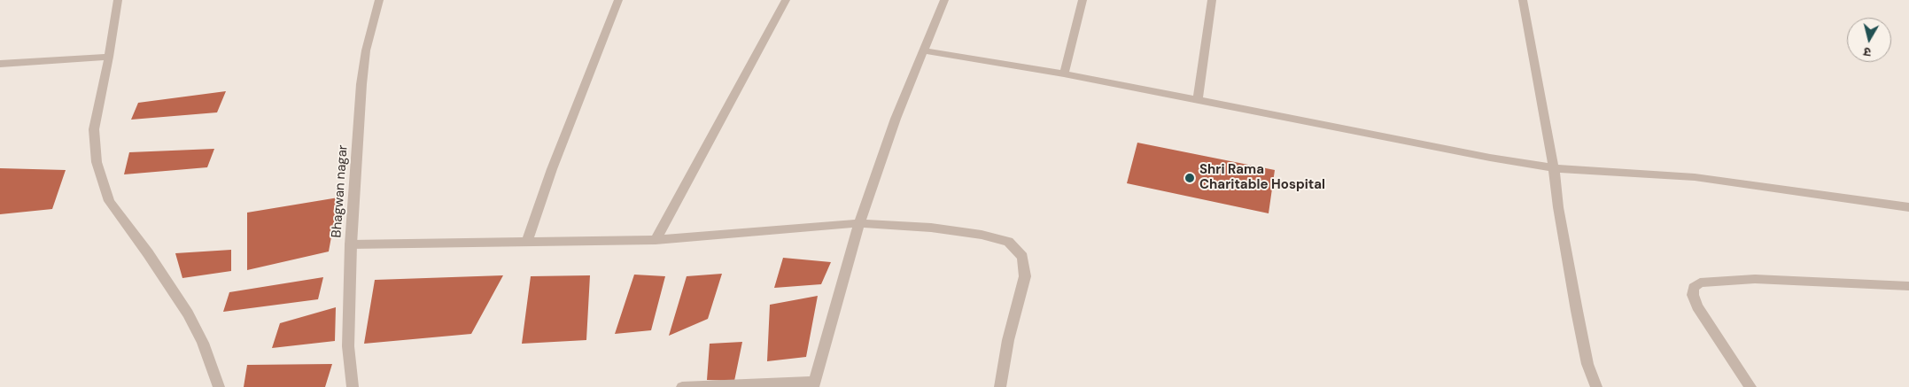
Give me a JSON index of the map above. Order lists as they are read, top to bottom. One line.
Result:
{"streets":{"street":["Bhagwan nagar"]},"places":["Shri Rama Charitable Hospital"],"north":"bottom"}
